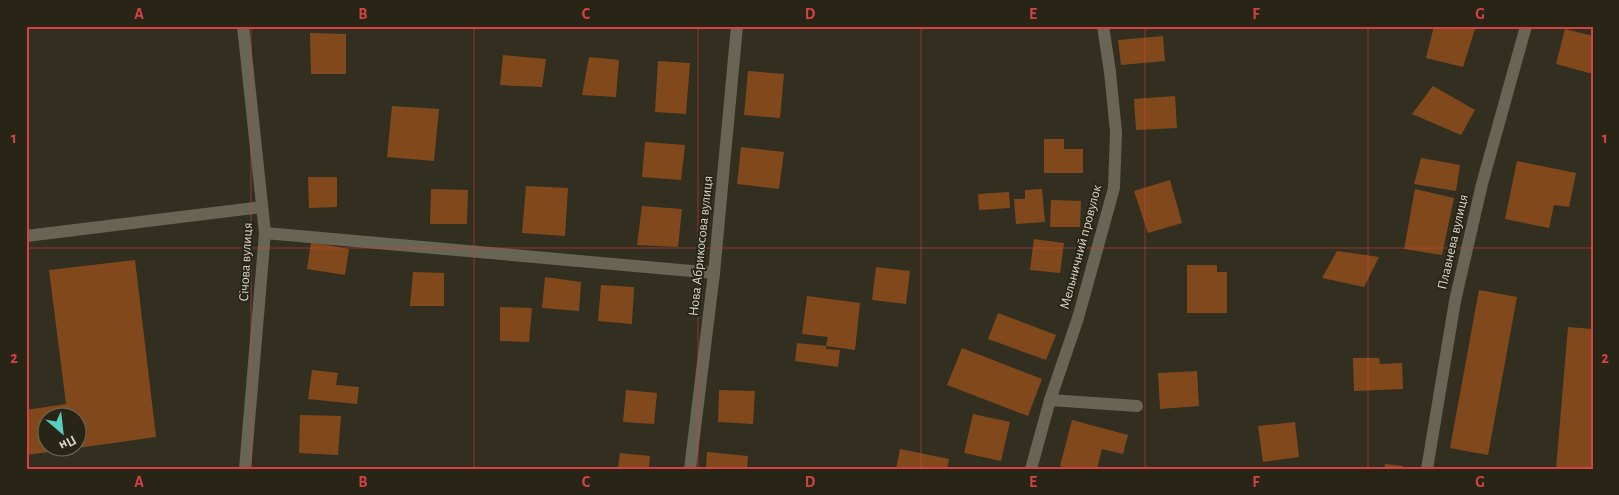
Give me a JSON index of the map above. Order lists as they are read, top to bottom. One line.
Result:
{"streets":{"street":["Плавнева вулиця","Нова Абрикосова вулиця","Мельничний провулок","Січова вулиця"]},"north":"bottom right","grid":{"columns":["A","B","C","D","E","F","G"],"rows":["1","2"]}}
